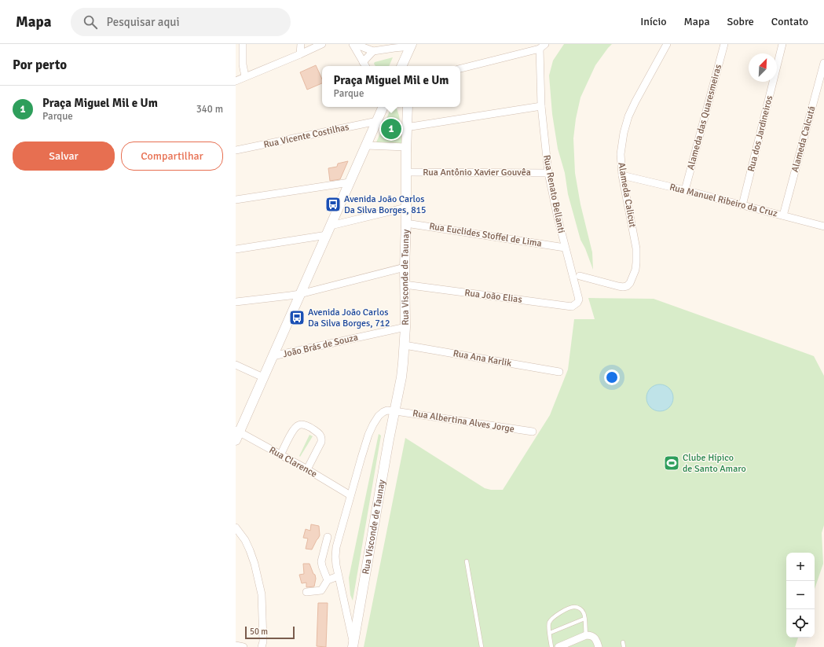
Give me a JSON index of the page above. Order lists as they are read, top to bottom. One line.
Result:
{"streets":{"street":["Alameda das Quaresmeiras","Rua dos Jardineiros","Rua Vicente Costilhas","Alameda Calcutá","Rua Antônio Xavier Gouvêa","Rua Renato Bellanti","Alameda Calicut","Rua Manuel Ribeiro da Cruz","Rua Euclides Stoffel de Lima","Rua Visconde de Taunay","Rua João Elias","João Brás de Souza","Rua Ana Karlik","Rua Albertina Alves Jorge","Rua Clarence"]},"crossings":[["Alameda das Quaresmeiras","Rua Manuel Ribeiro da Cruz"],["Rua dos Jardineiros","Rua Manuel Ribeiro da Cruz"],["Alameda Calcutá","Rua Manuel Ribeiro da Cruz"],["Rua Antônio Xavier Gouvêa","Rua Renato Bellanti"],["Rua Antônio Xavier Gouvêa","Rua Visconde de Taunay"],["Rua Renato Bellanti","Rua Euclides Stoffel de Lima"],["Rua Renato Bellanti","Rua João Elias"],["Alameda Calicut","Rua Manuel Ribeiro da Cruz"],["Rua Euclides Stoffel de Lima","Rua Visconde de Taunay"],["Rua Visconde de Taunay","Rua João Elias"],["Rua Visconde de Taunay","João Brás de Souza"],["Rua Visconde de Taunay","Rua Ana Karlik"],["Rua Visconde de Taunay","Rua Albertina Alves Jorge"],["Rua Visconde de Taunay","Rua Clarence"]],"places":{"bus stop":["Avenida João Carlos Da Silva Borges, 815","Avenida João Carlos Da Silva Borges, 712"],"sports":["Clube Hípico de Santo Amaro"]},"scale_bar":"50 m","north":"top right","page":{"header":"Mapa","search":"Pesquisar aqui","nav":["Início","Mapa","Sobre","Contato"],"heading":"Por perto","popup":["Praça Miguel Mil e Um","Parque"],"list":[{"mark":"1","name":"Praça Miguel Mil e Um","note":"Parque","value":"340 m"}],"pins":"1","buttons":["Salvar","Compartilhar"],"map_buttons":["+","−"],"scale":"50 m"}}
